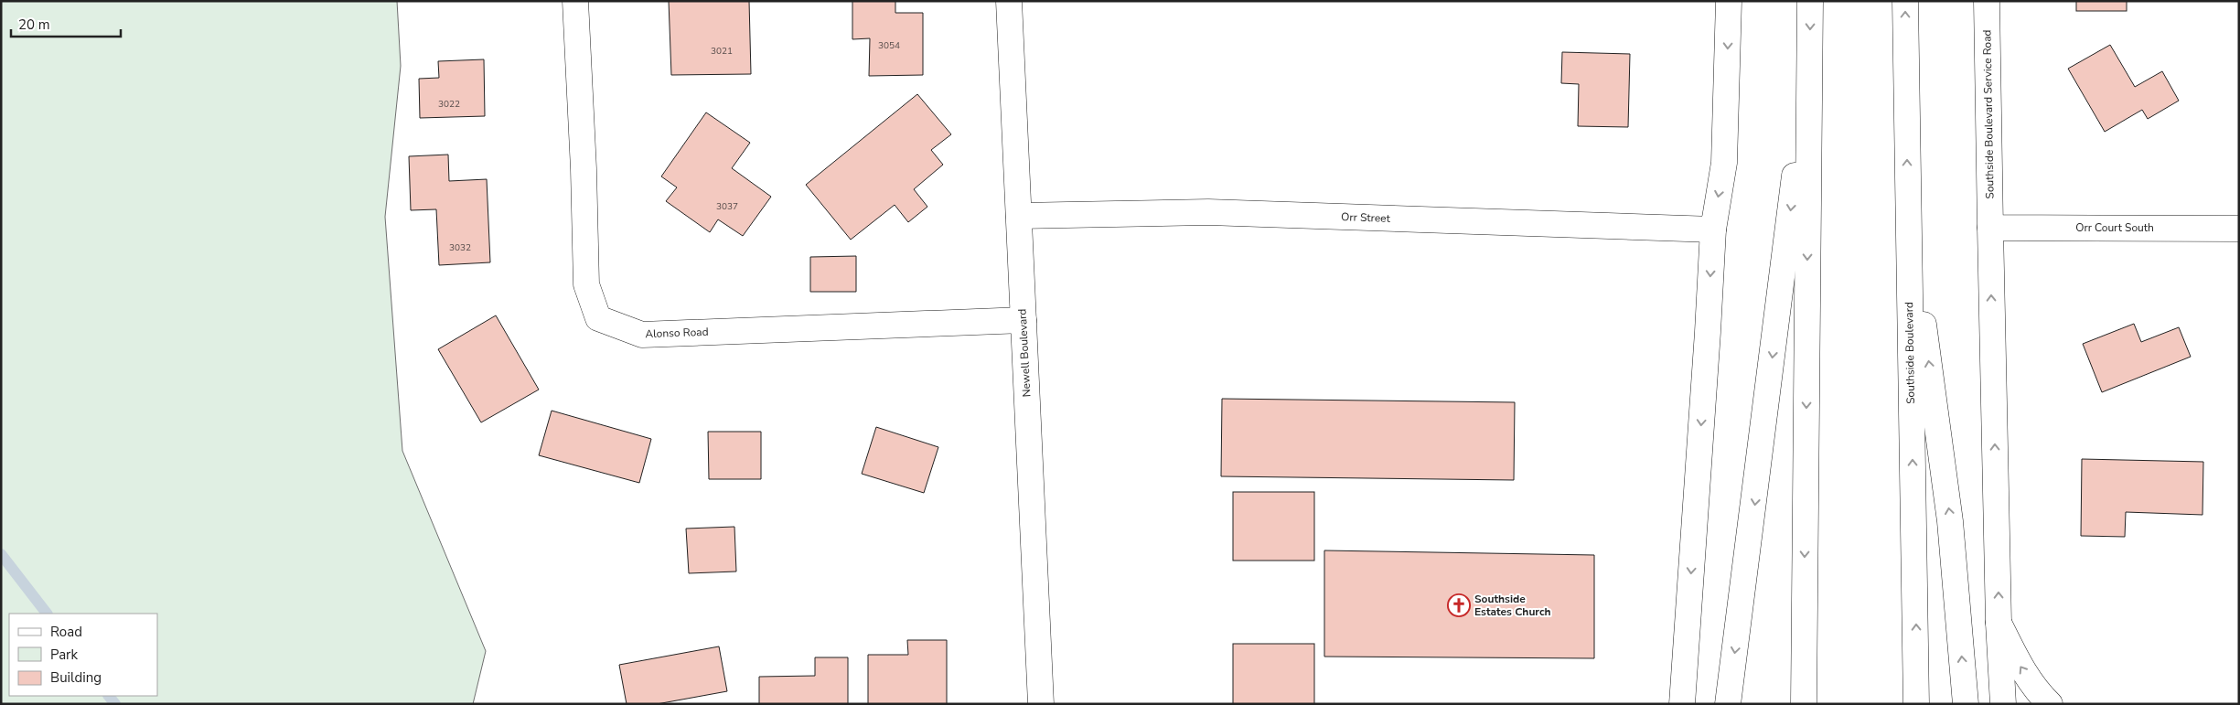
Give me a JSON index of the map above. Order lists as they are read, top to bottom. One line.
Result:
{"streets":{"main road":["Southside Boulevard Service Road","Orr Street","Orr Court South","Alonso Road","Newell Boulevard","Southside Boulevard"]},"crossings":[["Southside Boulevard Service Road","Orr Court South"],["Orr Street","Newell Boulevard"],["Alonso Road","Newell Boulevard"]],"places":{"church":["Southside Estates Church"]},"house_numbers":["3054","3021","3022","3037","3032"],"legend":["Road","Park","Building"],"scale_bar":"20 m"}
